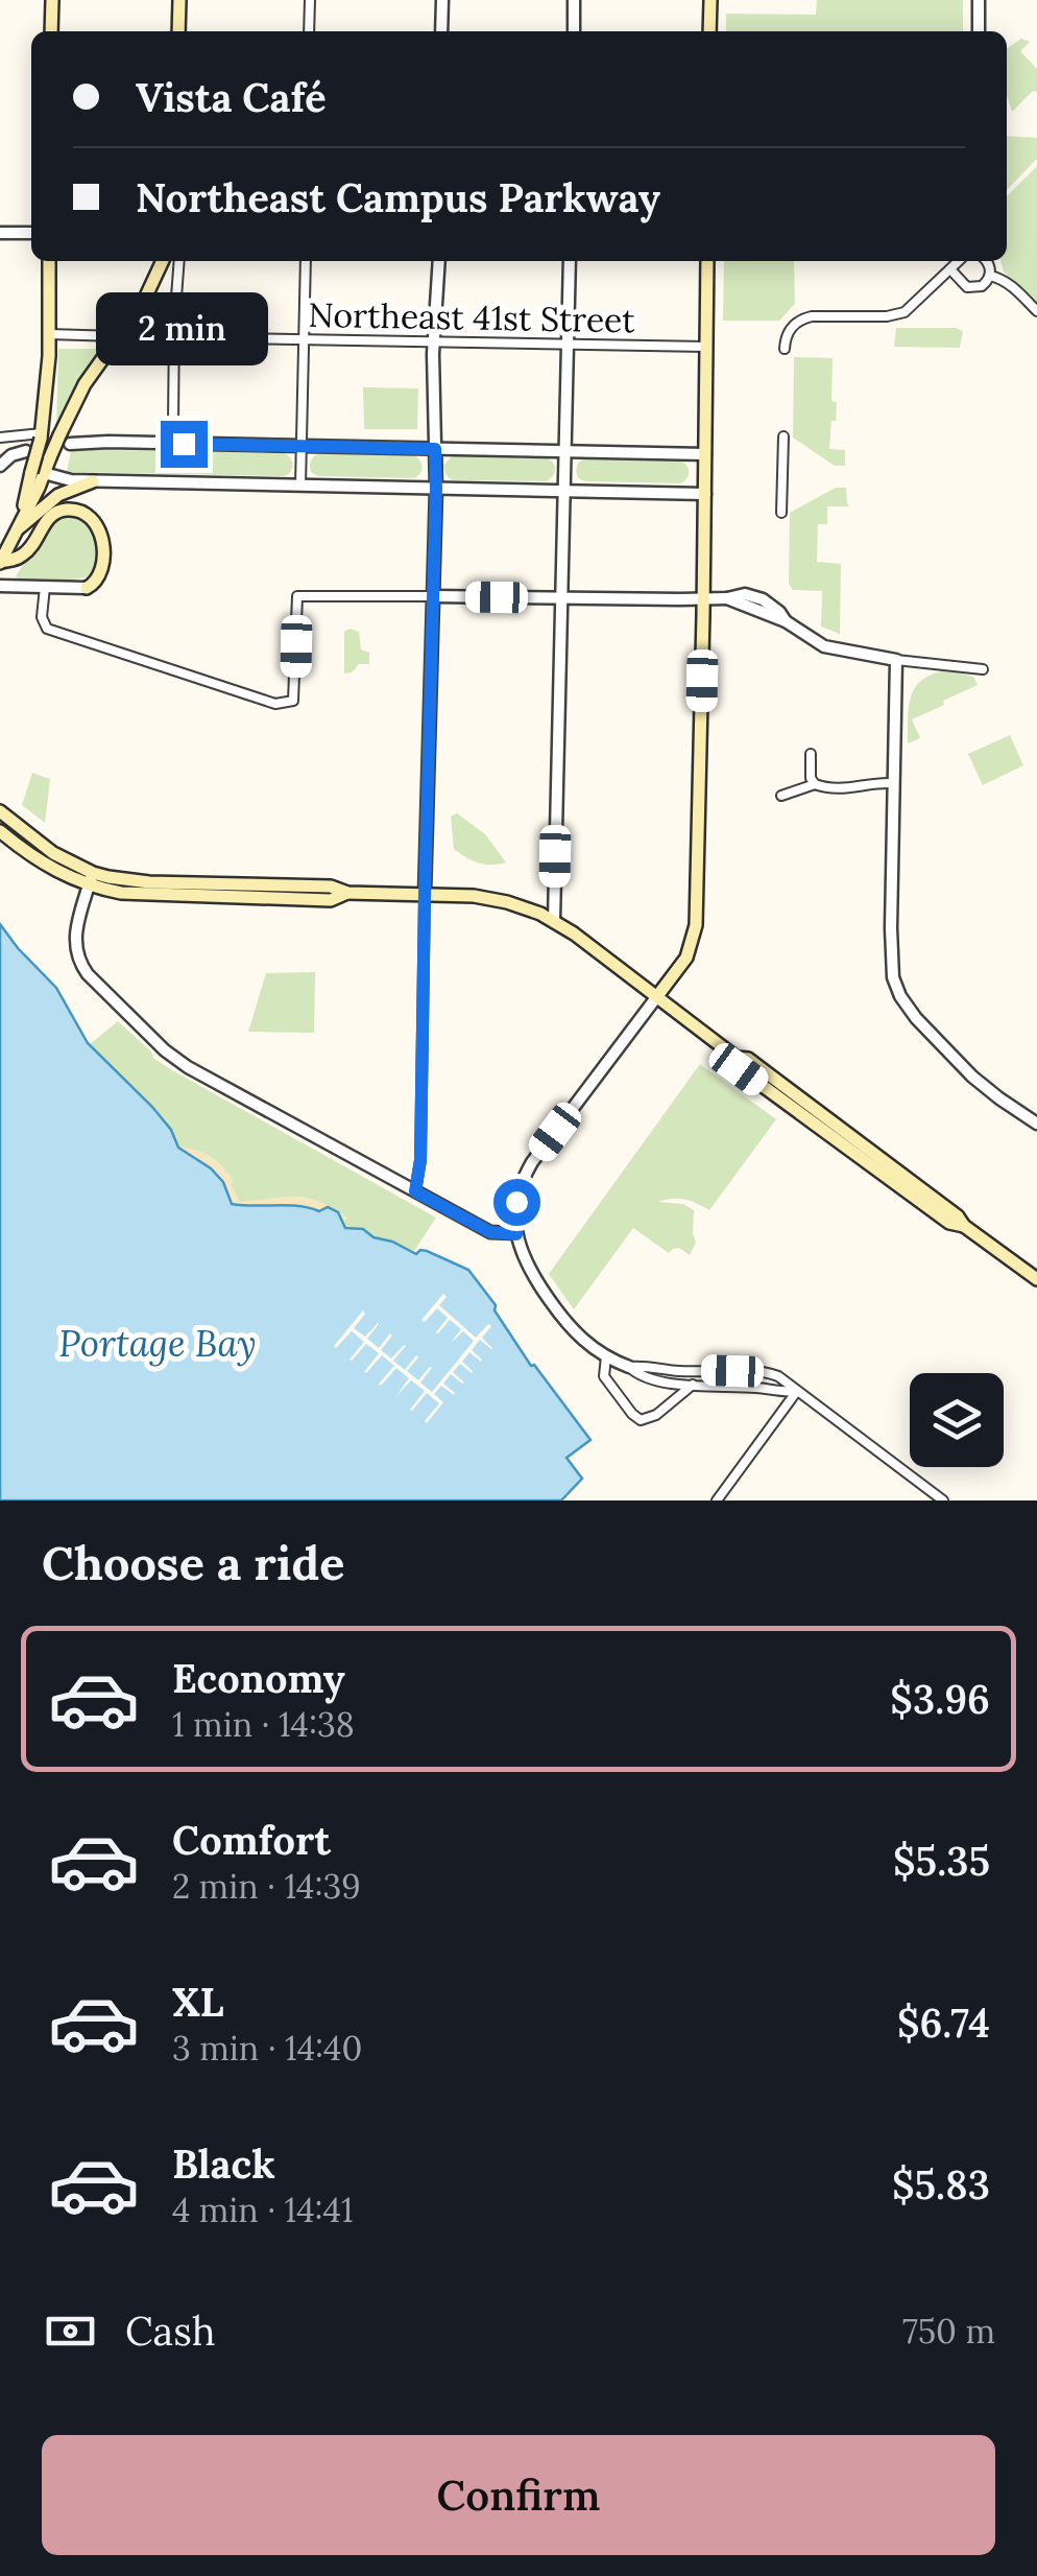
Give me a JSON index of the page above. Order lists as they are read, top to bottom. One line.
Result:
{"streets":{"street":["Northeast 41st Street"]},"water":["Portage Bay"],"page":{"banner":["Vista Café","Northeast Campus Parkway"],"bubble":"2 min","heading":"Choose a ride","list":[{"name":"Economy","note":"1 min · 14:38","value":"$3.96"},{"name":"Comfort","note":"2 min · 14:39","value":"$5.35"},{"name":"XL","note":"3 min · 14:40","value":"$6.74"},{"name":"Black","note":"4 min · 14:41","value":"$5.83"}],"pay":["Cash","750 m"],"buttons":"Confirm"}}
